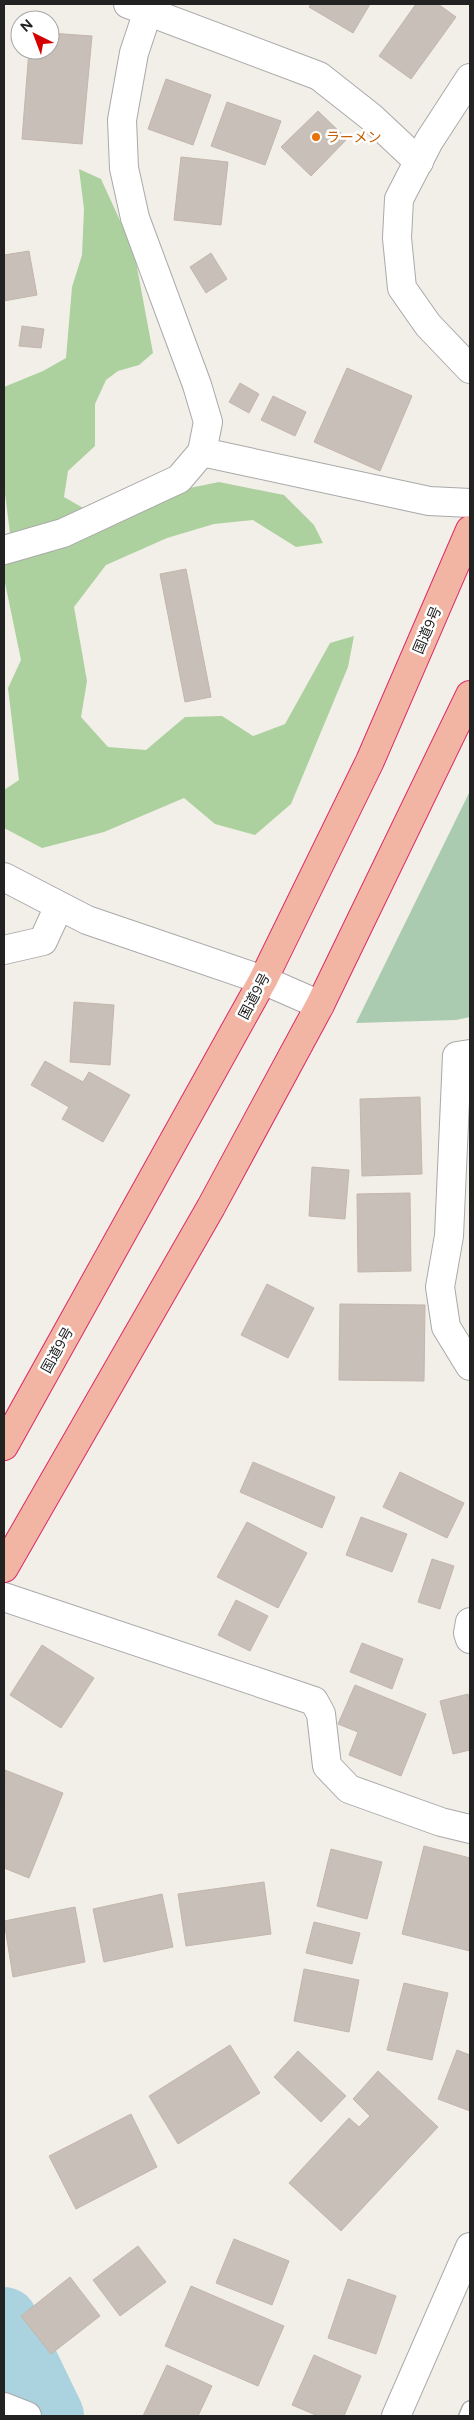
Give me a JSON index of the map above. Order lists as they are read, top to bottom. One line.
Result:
{"streets":{"highway":["国道9号"]},"places":["ラーメン"],"north":"top left"}
